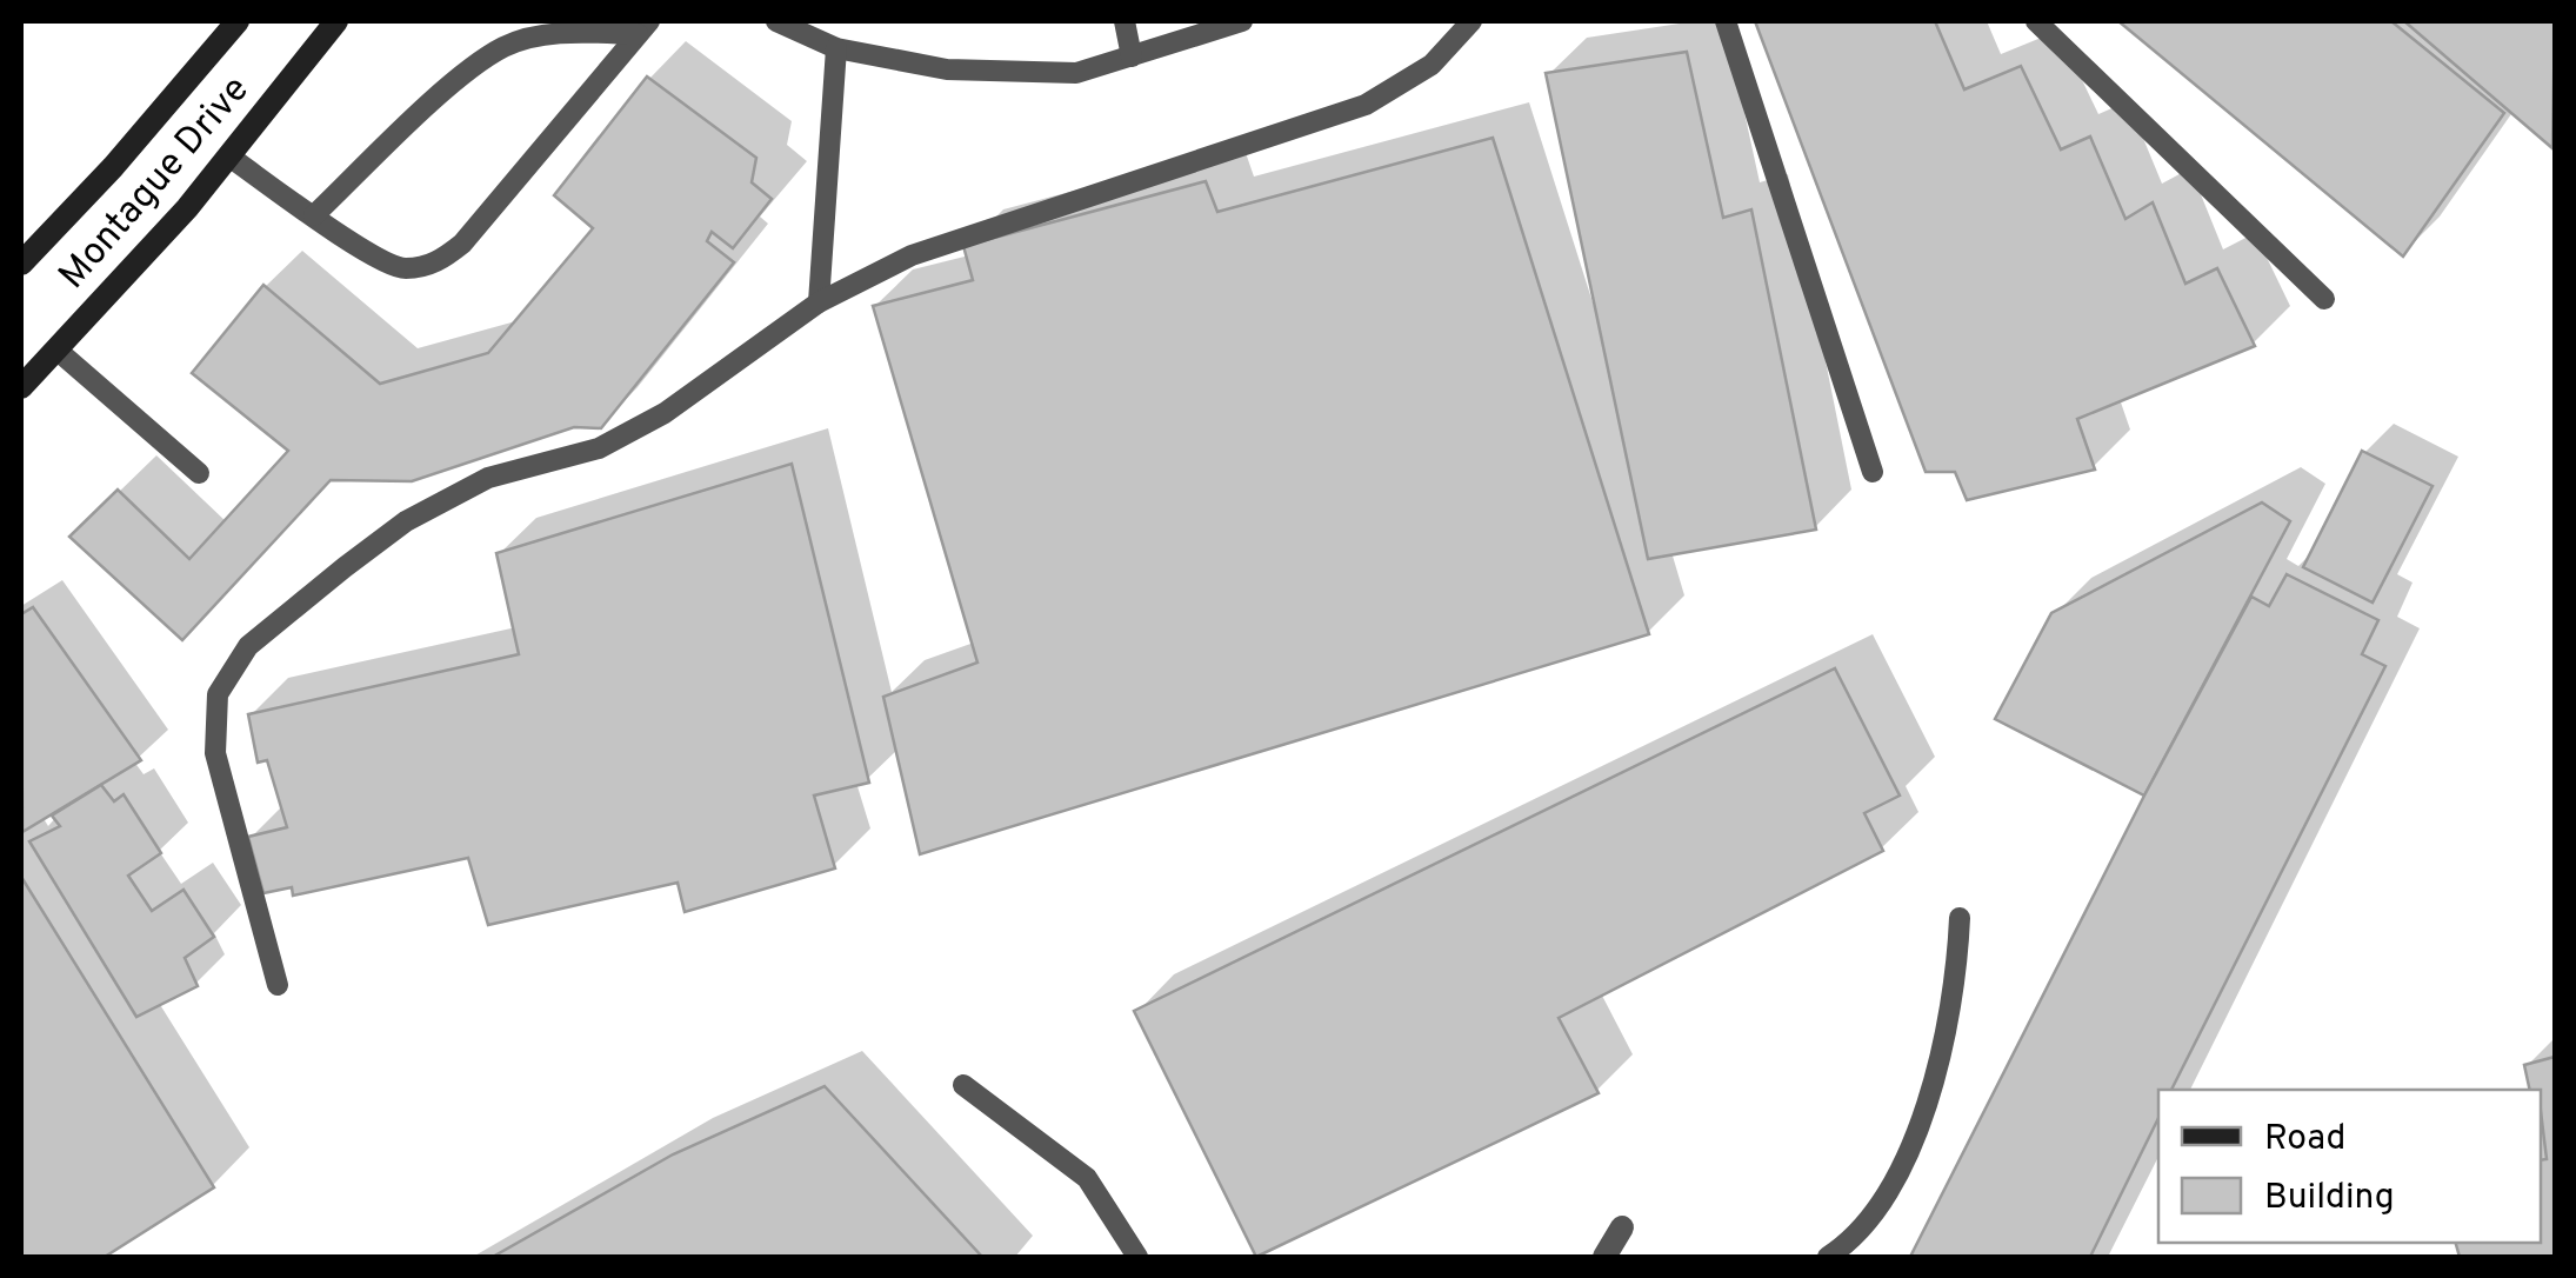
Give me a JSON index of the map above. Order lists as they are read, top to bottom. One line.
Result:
{"streets":{"main road":["Montague Drive"]},"legend":["Road","Building"]}
